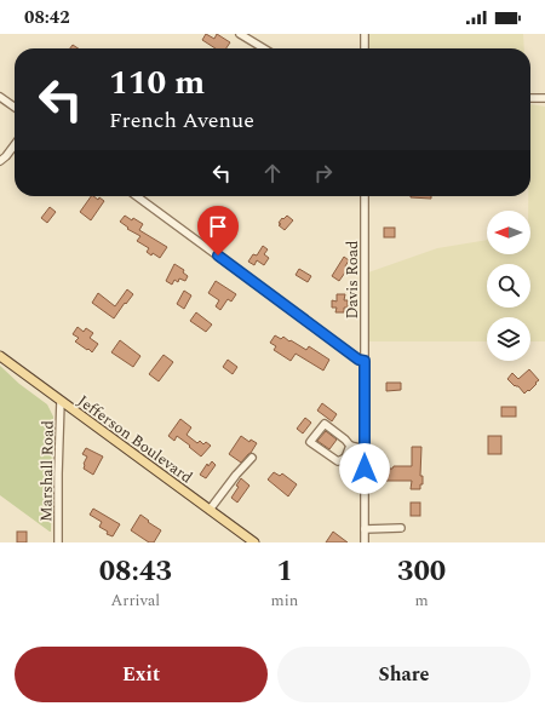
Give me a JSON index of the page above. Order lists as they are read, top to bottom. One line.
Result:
{"streets":{"main road":["Jefferson Boulevard"],"street":["Davis Road","Marshall Road"]},"crossings":[["Jefferson Boulevard","Marshall Road"]],"north":"left","page":{"status":"08:42","turn":["110 m","French Avenue"],"eta":["08:43","Arrival","1","min","300","m"],"buttons":["Exit","Share"]}}
